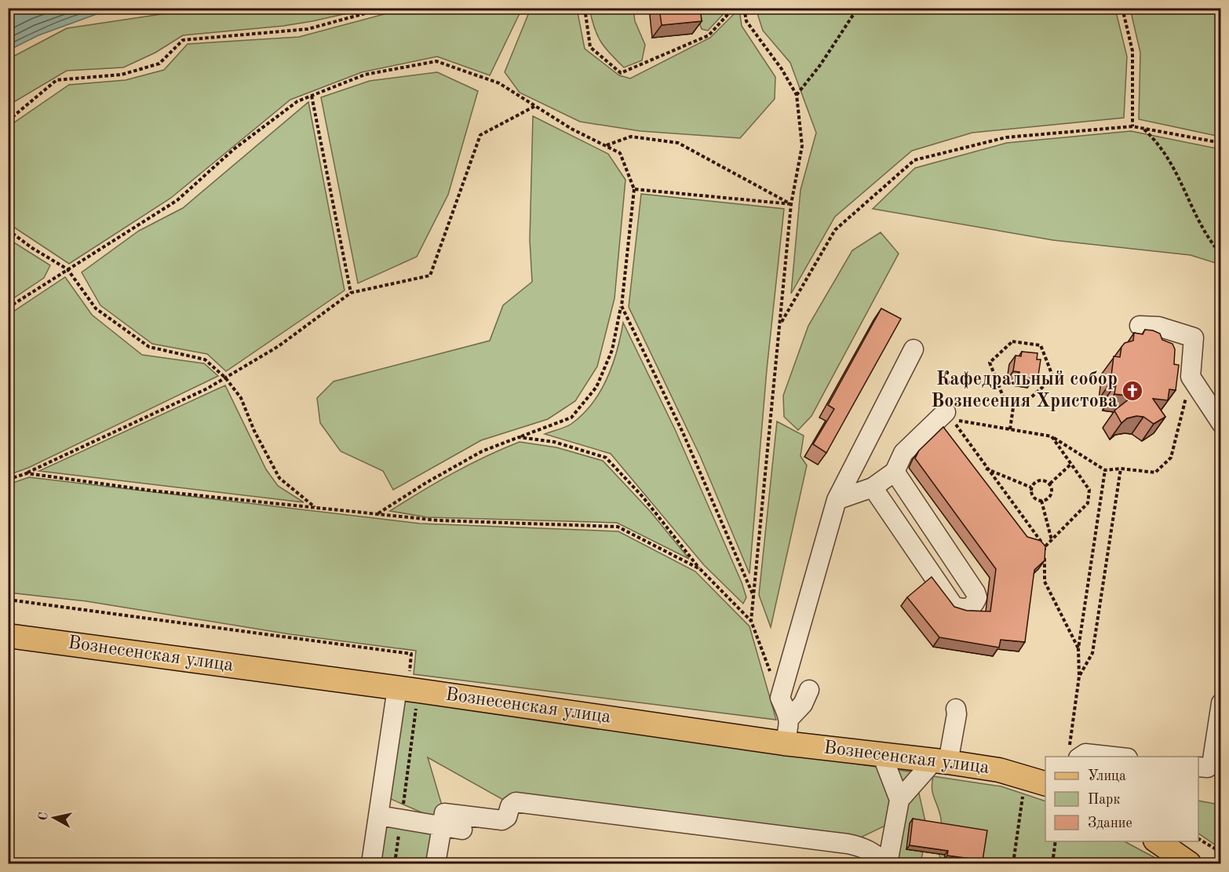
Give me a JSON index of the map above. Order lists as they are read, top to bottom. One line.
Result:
{"streets":{"main road":["Вознесенская улица"]},"places":{"church":["Кафедральный собор Вознесения Христова"]},"legend":["Улица","Парк","Здание"],"north":"left"}
